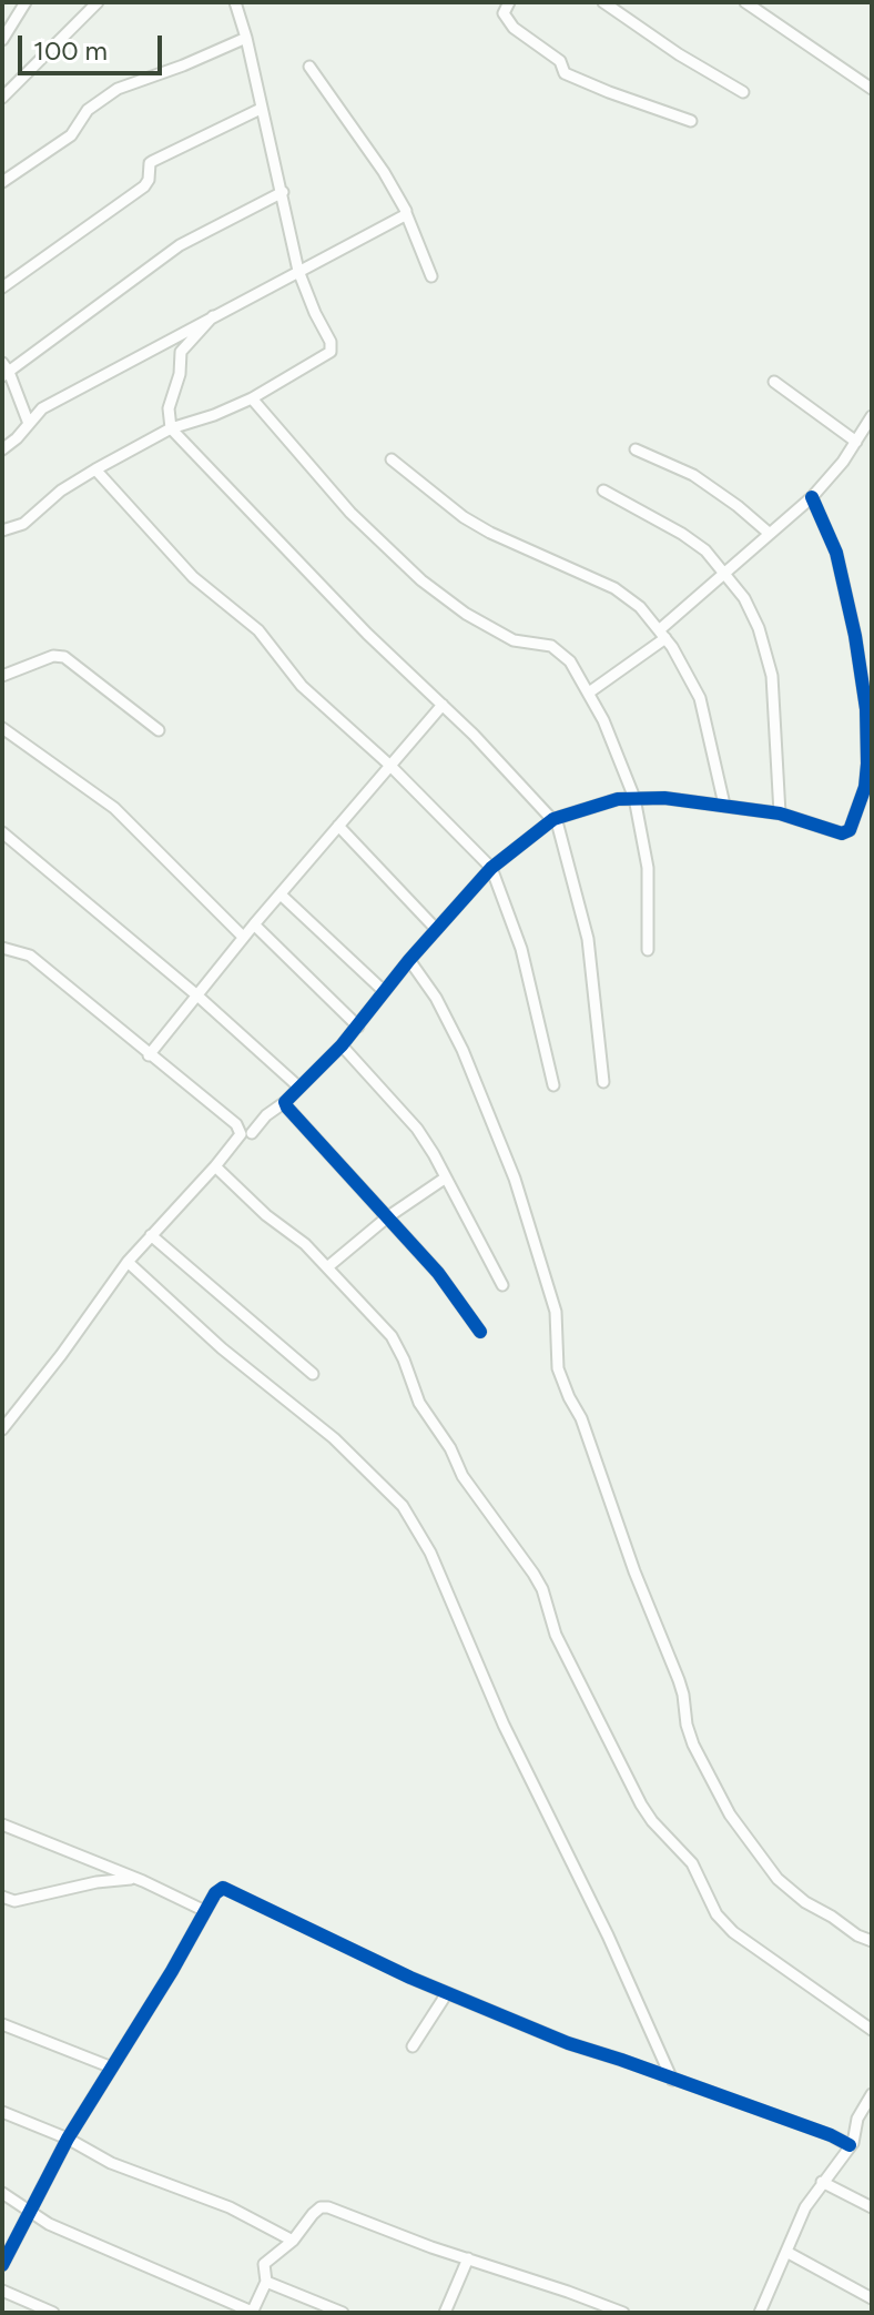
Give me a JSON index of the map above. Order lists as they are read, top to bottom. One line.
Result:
{"scale_bar":"100 m"}
